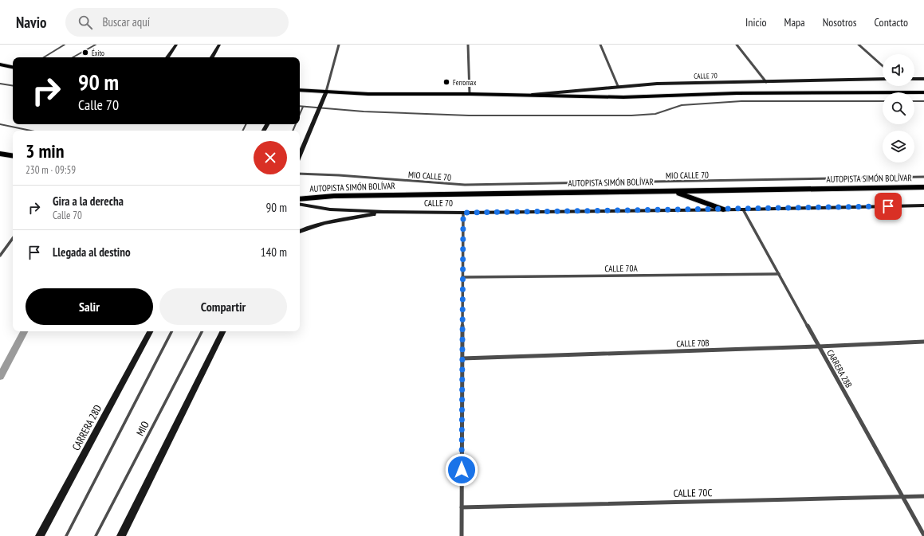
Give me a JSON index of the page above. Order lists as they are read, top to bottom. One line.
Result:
{"streets":{"highway":["AUTOPISTA SIMÓN BOLÍVAR"],"street":["CALLE 70","CALLE 70A","CALLE 70B","CARRERA 28B","CARRERA 28D","CALLE 70C"],"lane":["MIO CALLE 70","MIO"]},"crossings":[["CALLE 70","CARRERA 28B"],["CALLE 70A","CARRERA 28B"],["CALLE 70B","CARRERA 28B"],["CARRERA 28B","CALLE 70C"]],"places":["Éxito","Ferromax"],"page":{"header":"Navio","search":"Buscar aquí","nav":["Inicio","Mapa","Nosotros","Contacto"],"turn":["90 m","Calle 70"],"heading":["3 min","230 m · 09:59"],"list":[{"name":"Gira a la derecha","note":"Calle 70","value":"90 m"},{"name":"Llegada al destino","value":"140 m"}],"buttons":["Salir","Compartir"]}}
